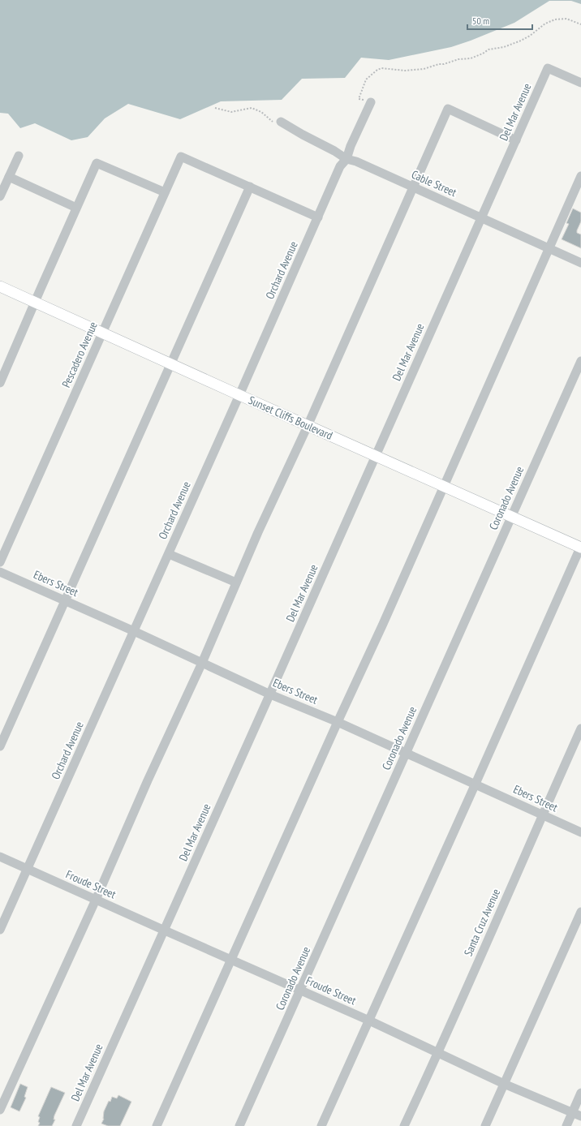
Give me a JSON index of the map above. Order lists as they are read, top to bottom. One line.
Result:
{"streets":{"main road":["Sunset Cliffs Boulevard"],"street":["Del Mar Avenue","Cable Street","Orchard Avenue","Pescadero Avenue","Coronado Avenue","Ebers Street","Froude Street","Santa Cruz Avenue"]},"crossings":[["Del Mar Avenue","Cable Street"],["Del Mar Avenue","Sunset Cliffs Boulevard"],["Del Mar Avenue","Ebers Street"],["Del Mar Avenue","Froude Street"],["Cable Street","Orchard Avenue"],["Orchard Avenue","Sunset Cliffs Boulevard"],["Orchard Avenue","Ebers Street"],["Orchard Avenue","Froude Street"],["Pescadero Avenue","Sunset Cliffs Boulevard"],["Sunset Cliffs Boulevard","Coronado Avenue"],["Coronado Avenue","Ebers Street"],["Coronado Avenue","Froude Street"],["Ebers Street","Santa Cruz Avenue"],["Froude Street","Santa Cruz Avenue"]],"scale_bar":"50 m"}
